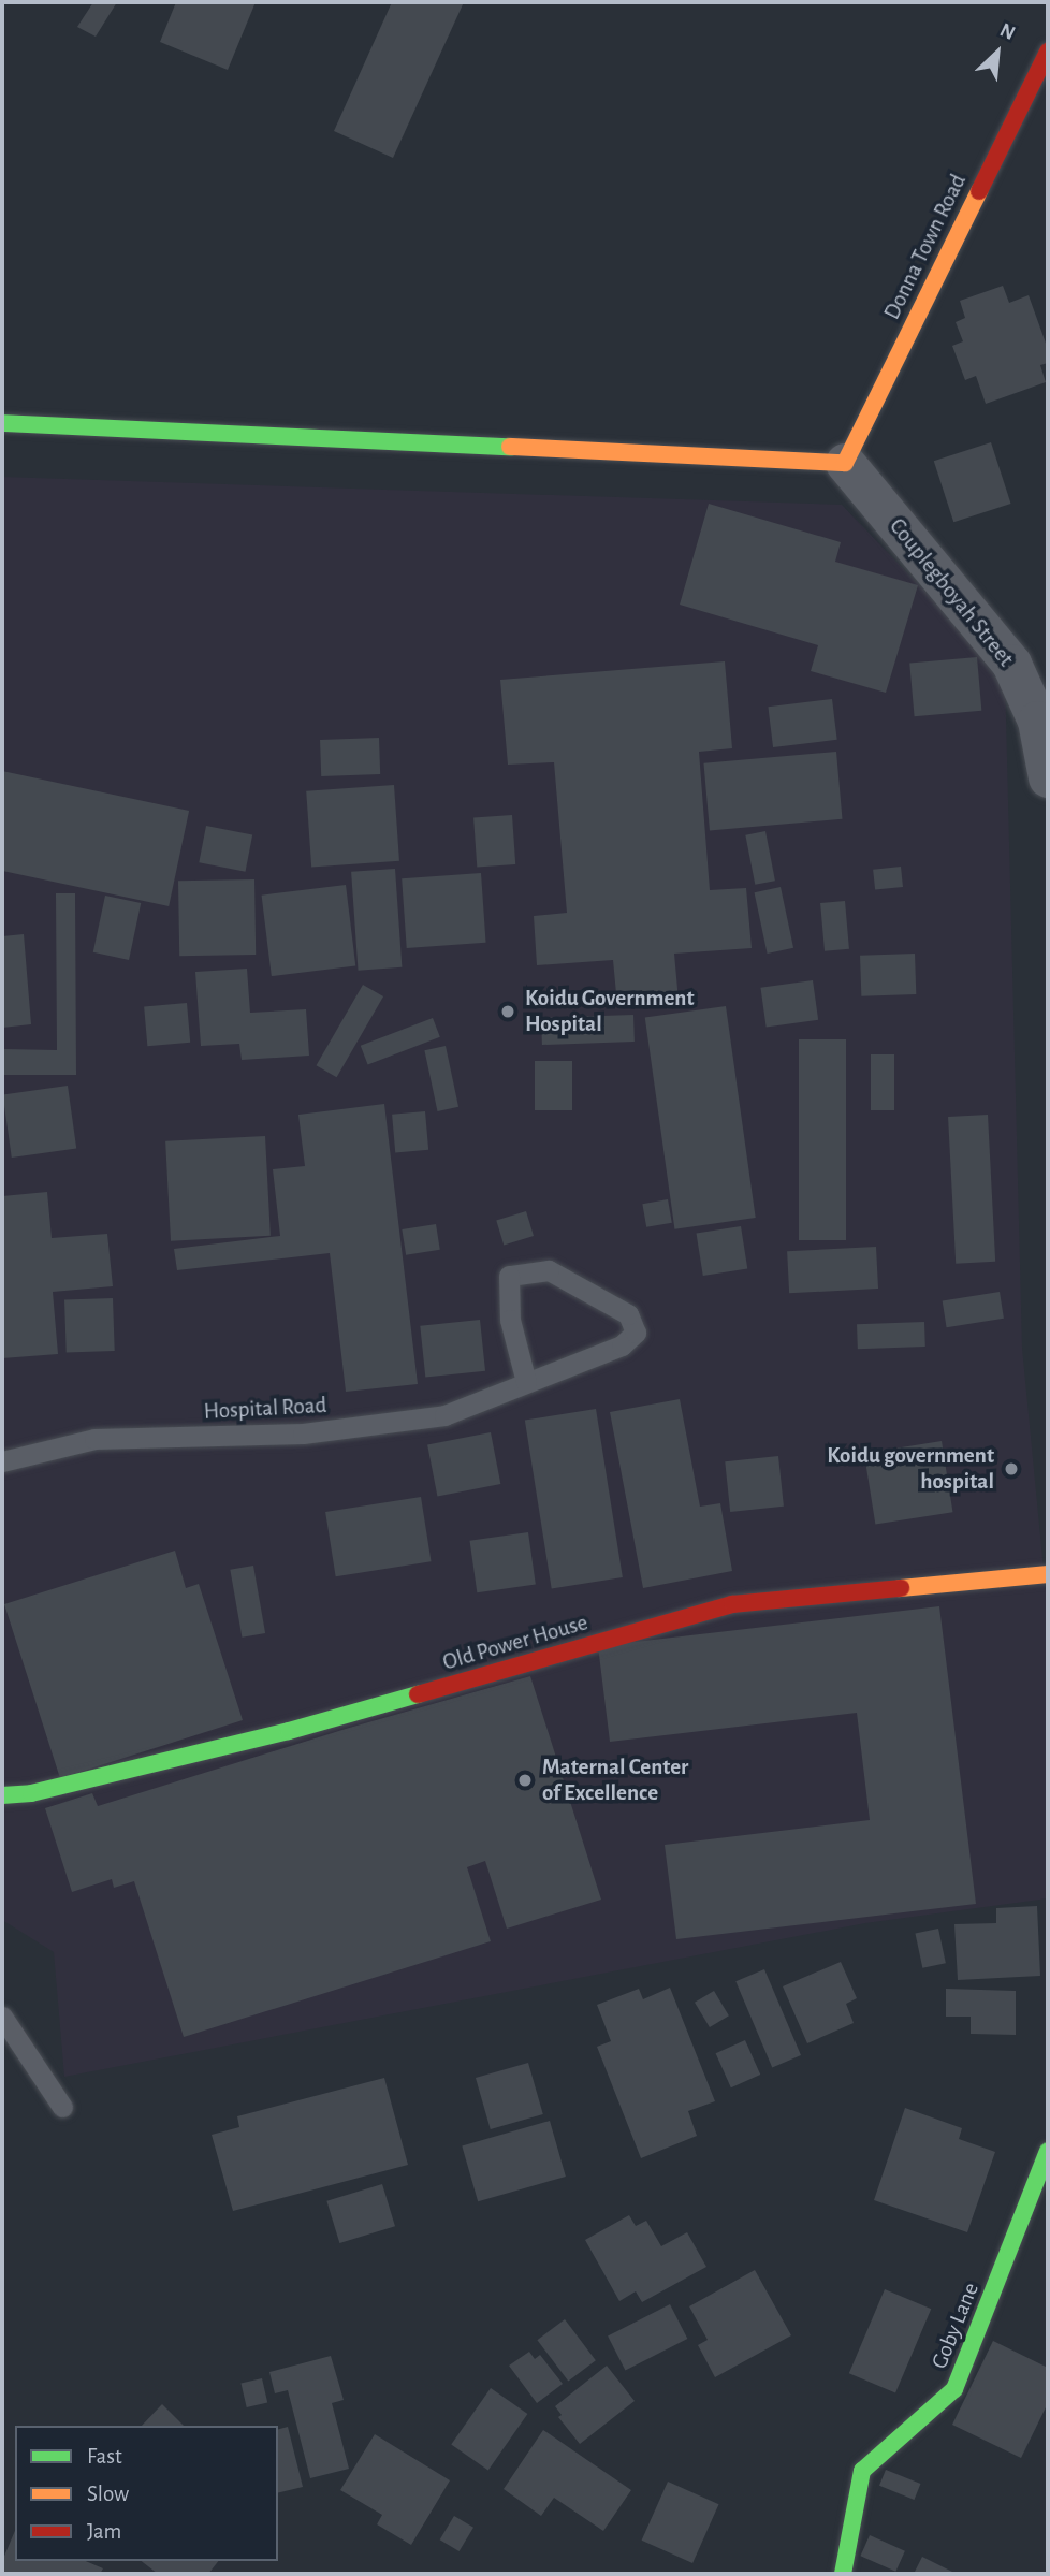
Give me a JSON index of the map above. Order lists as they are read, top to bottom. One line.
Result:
{"streets":{"street":["Donna Town Road","Couplegboyah Street","Old Power House","Goby Lane"],"lane":["Hospital Road"]},"crossings":[["Donna Town Road","Couplegboyah Street"]],"places":["Koidu Government Hospital","Koidu government hospital","Maternal Center of Excellence"],"legend":["Fast","Slow","Jam"],"north":"top right"}
